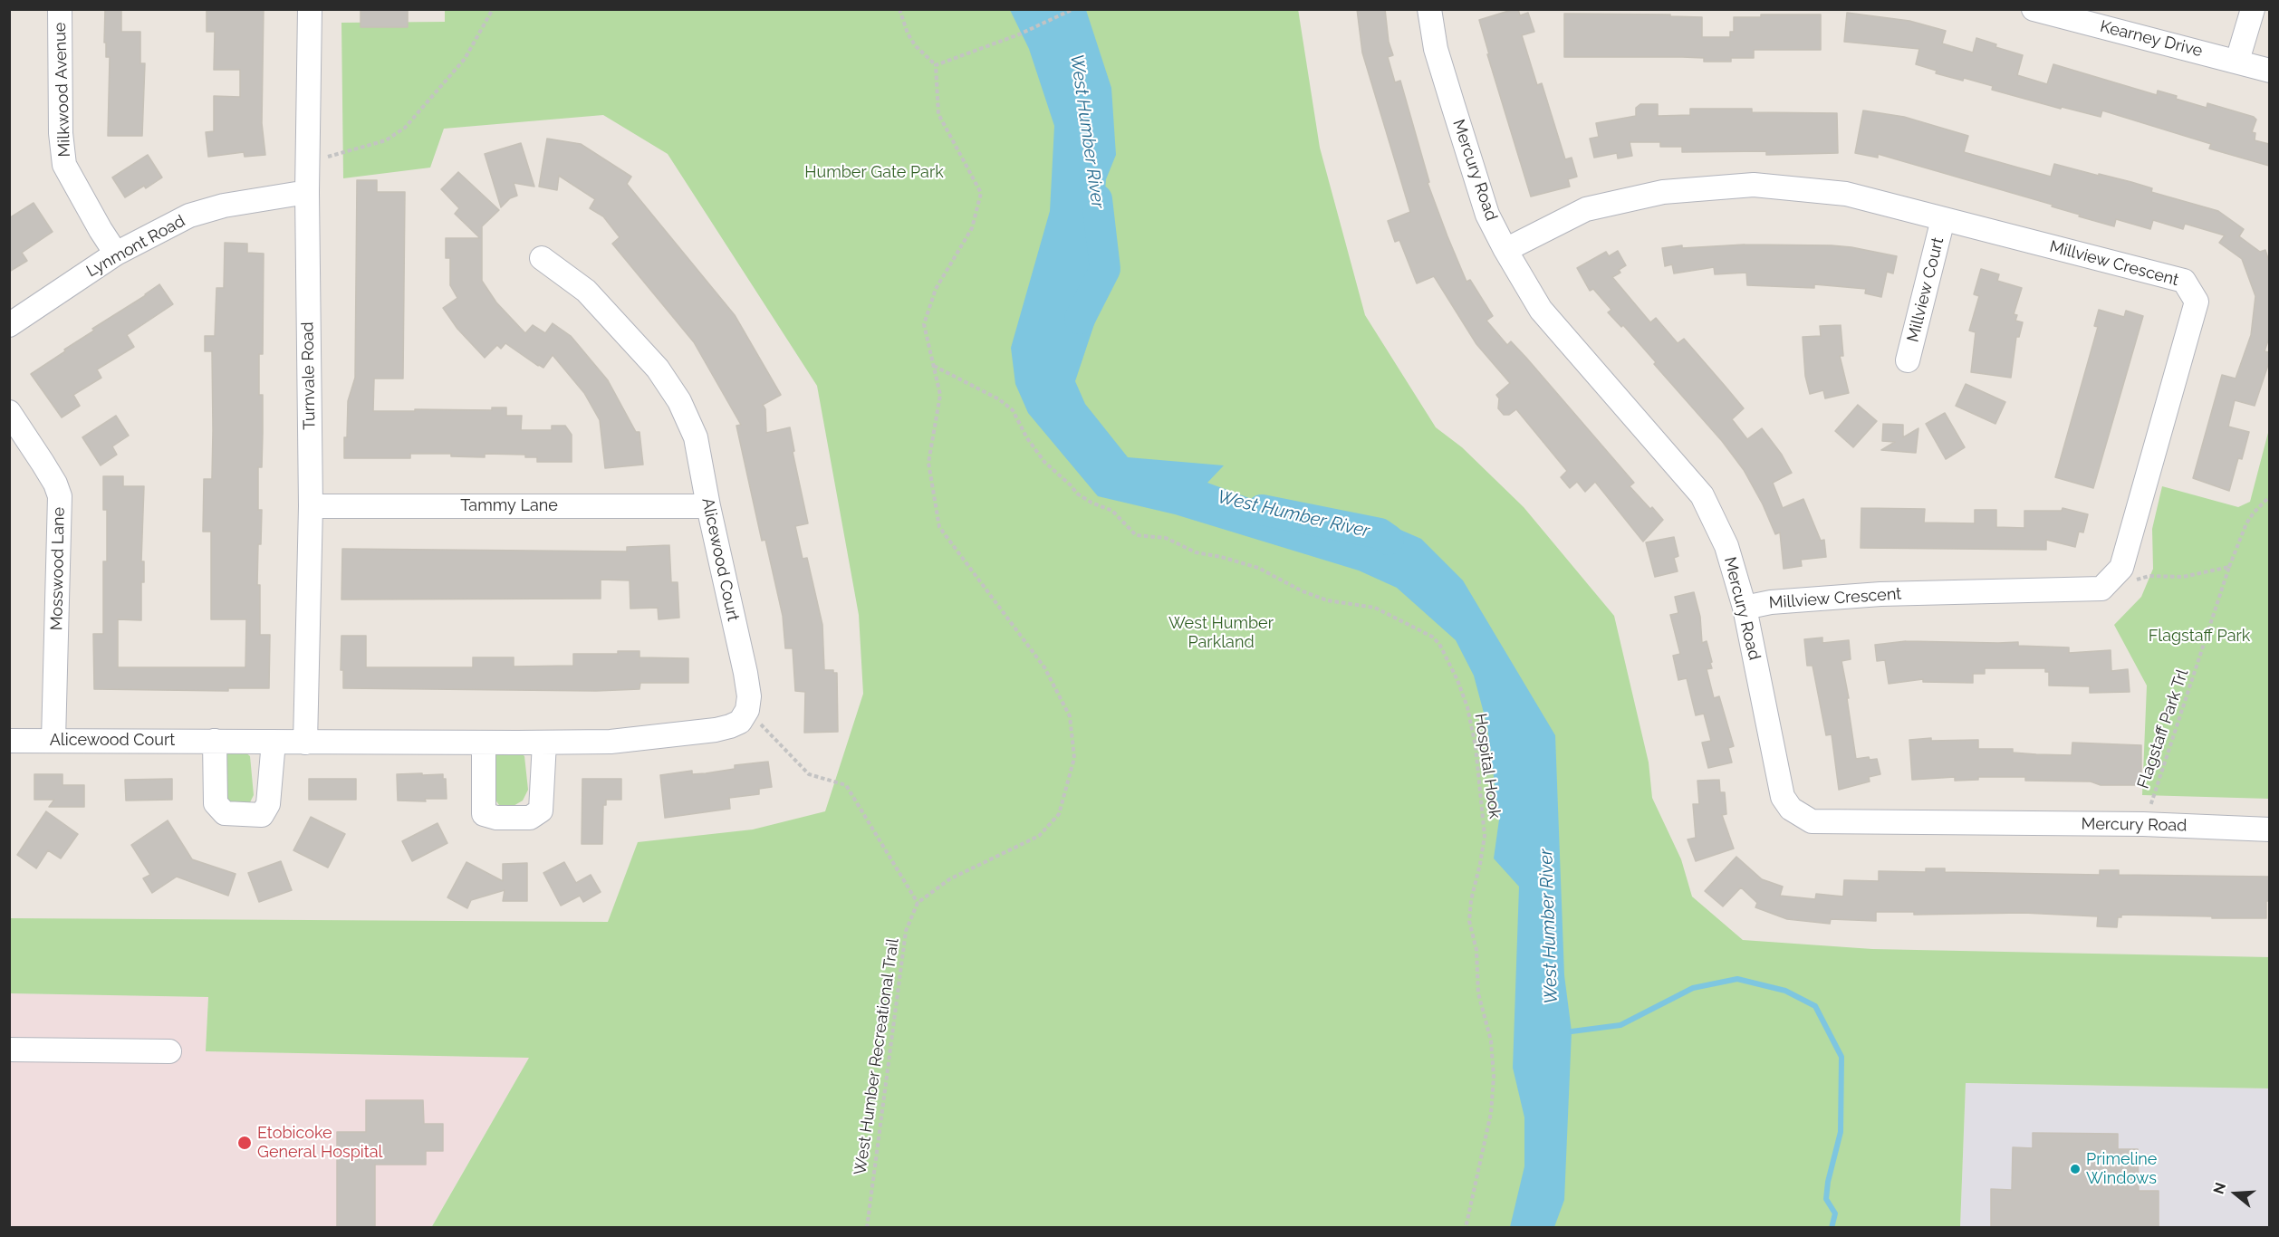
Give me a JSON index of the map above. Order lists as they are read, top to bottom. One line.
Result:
{"streets":{"street":["Kearney Drive","Milkwood Avenue","Mercury Road","Lynmont Road","Millview Crescent","Millview Court","Turnvale Road","Tammy Lane","Alicewood Court","Mosswood Lane"],"path":["Flagstaff Park Trl","Hospital Hook","West Humber Recreational Trail"]},"crossings":[["Milkwood Avenue","Lynmont Road"],["Mercury Road","Millview Crescent"],["Lynmont Road","Turnvale Road"],["Millview Crescent","Millview Court"],["Turnvale Road","Tammy Lane"],["Turnvale Road","Alicewood Court"],["Tammy Lane","Alicewood Court"],["Alicewood Court","Mosswood Lane"],["Hospital Hook","West Humber Recreational Trail"]],"water":["West Humber River"],"parks":["Humber Gate Park","West Humber Parkland","Flagstaff Park"],"places":["Etobicoke General Hospital","Primeline Windows"],"north":"left"}
